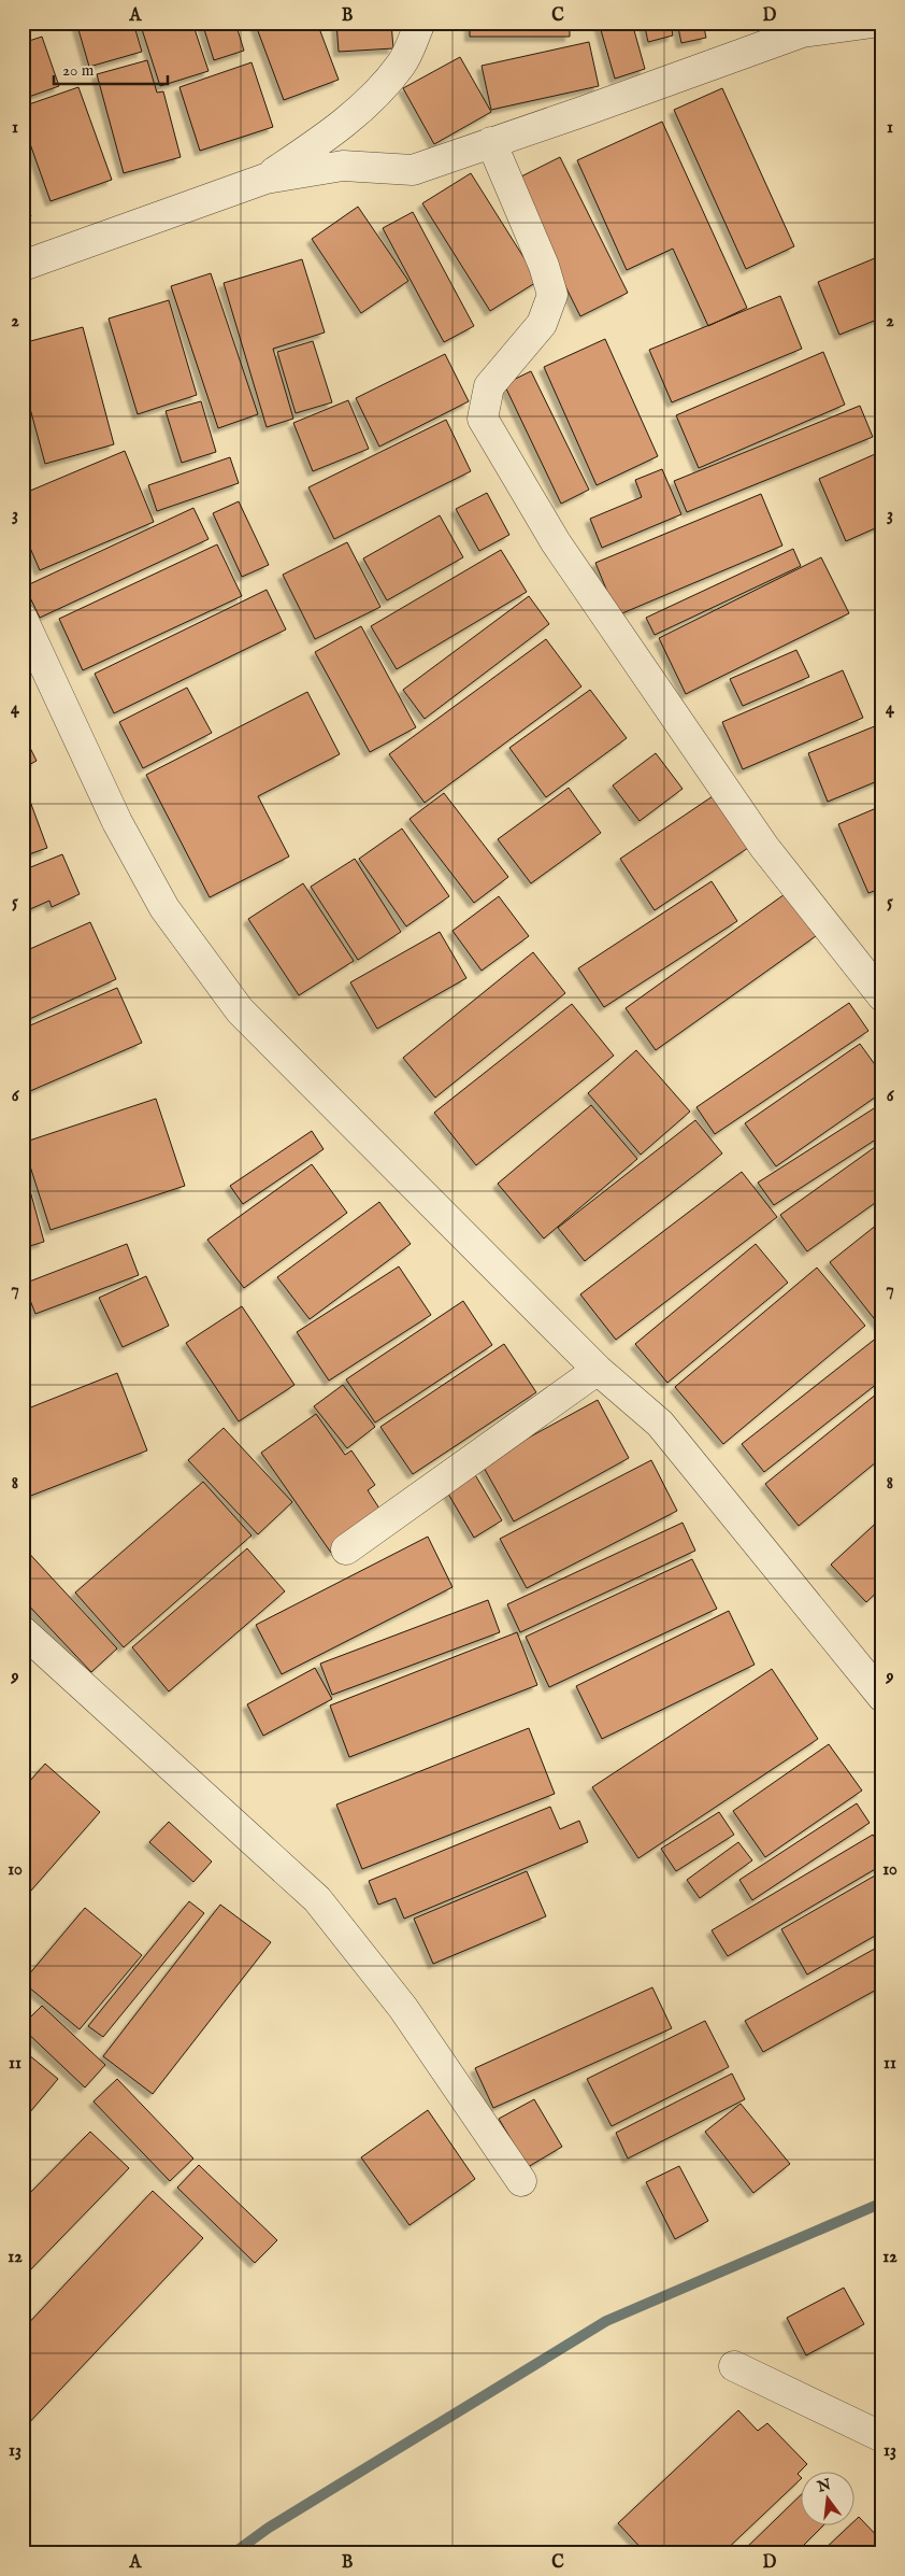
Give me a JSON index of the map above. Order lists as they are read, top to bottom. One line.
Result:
{"scale_bar":"20 m","north":"top","grid":{"columns":["A","B","C","D"],"rows":["1","2","3","4","5","6","7","8","9","10","11","12","13"]}}
